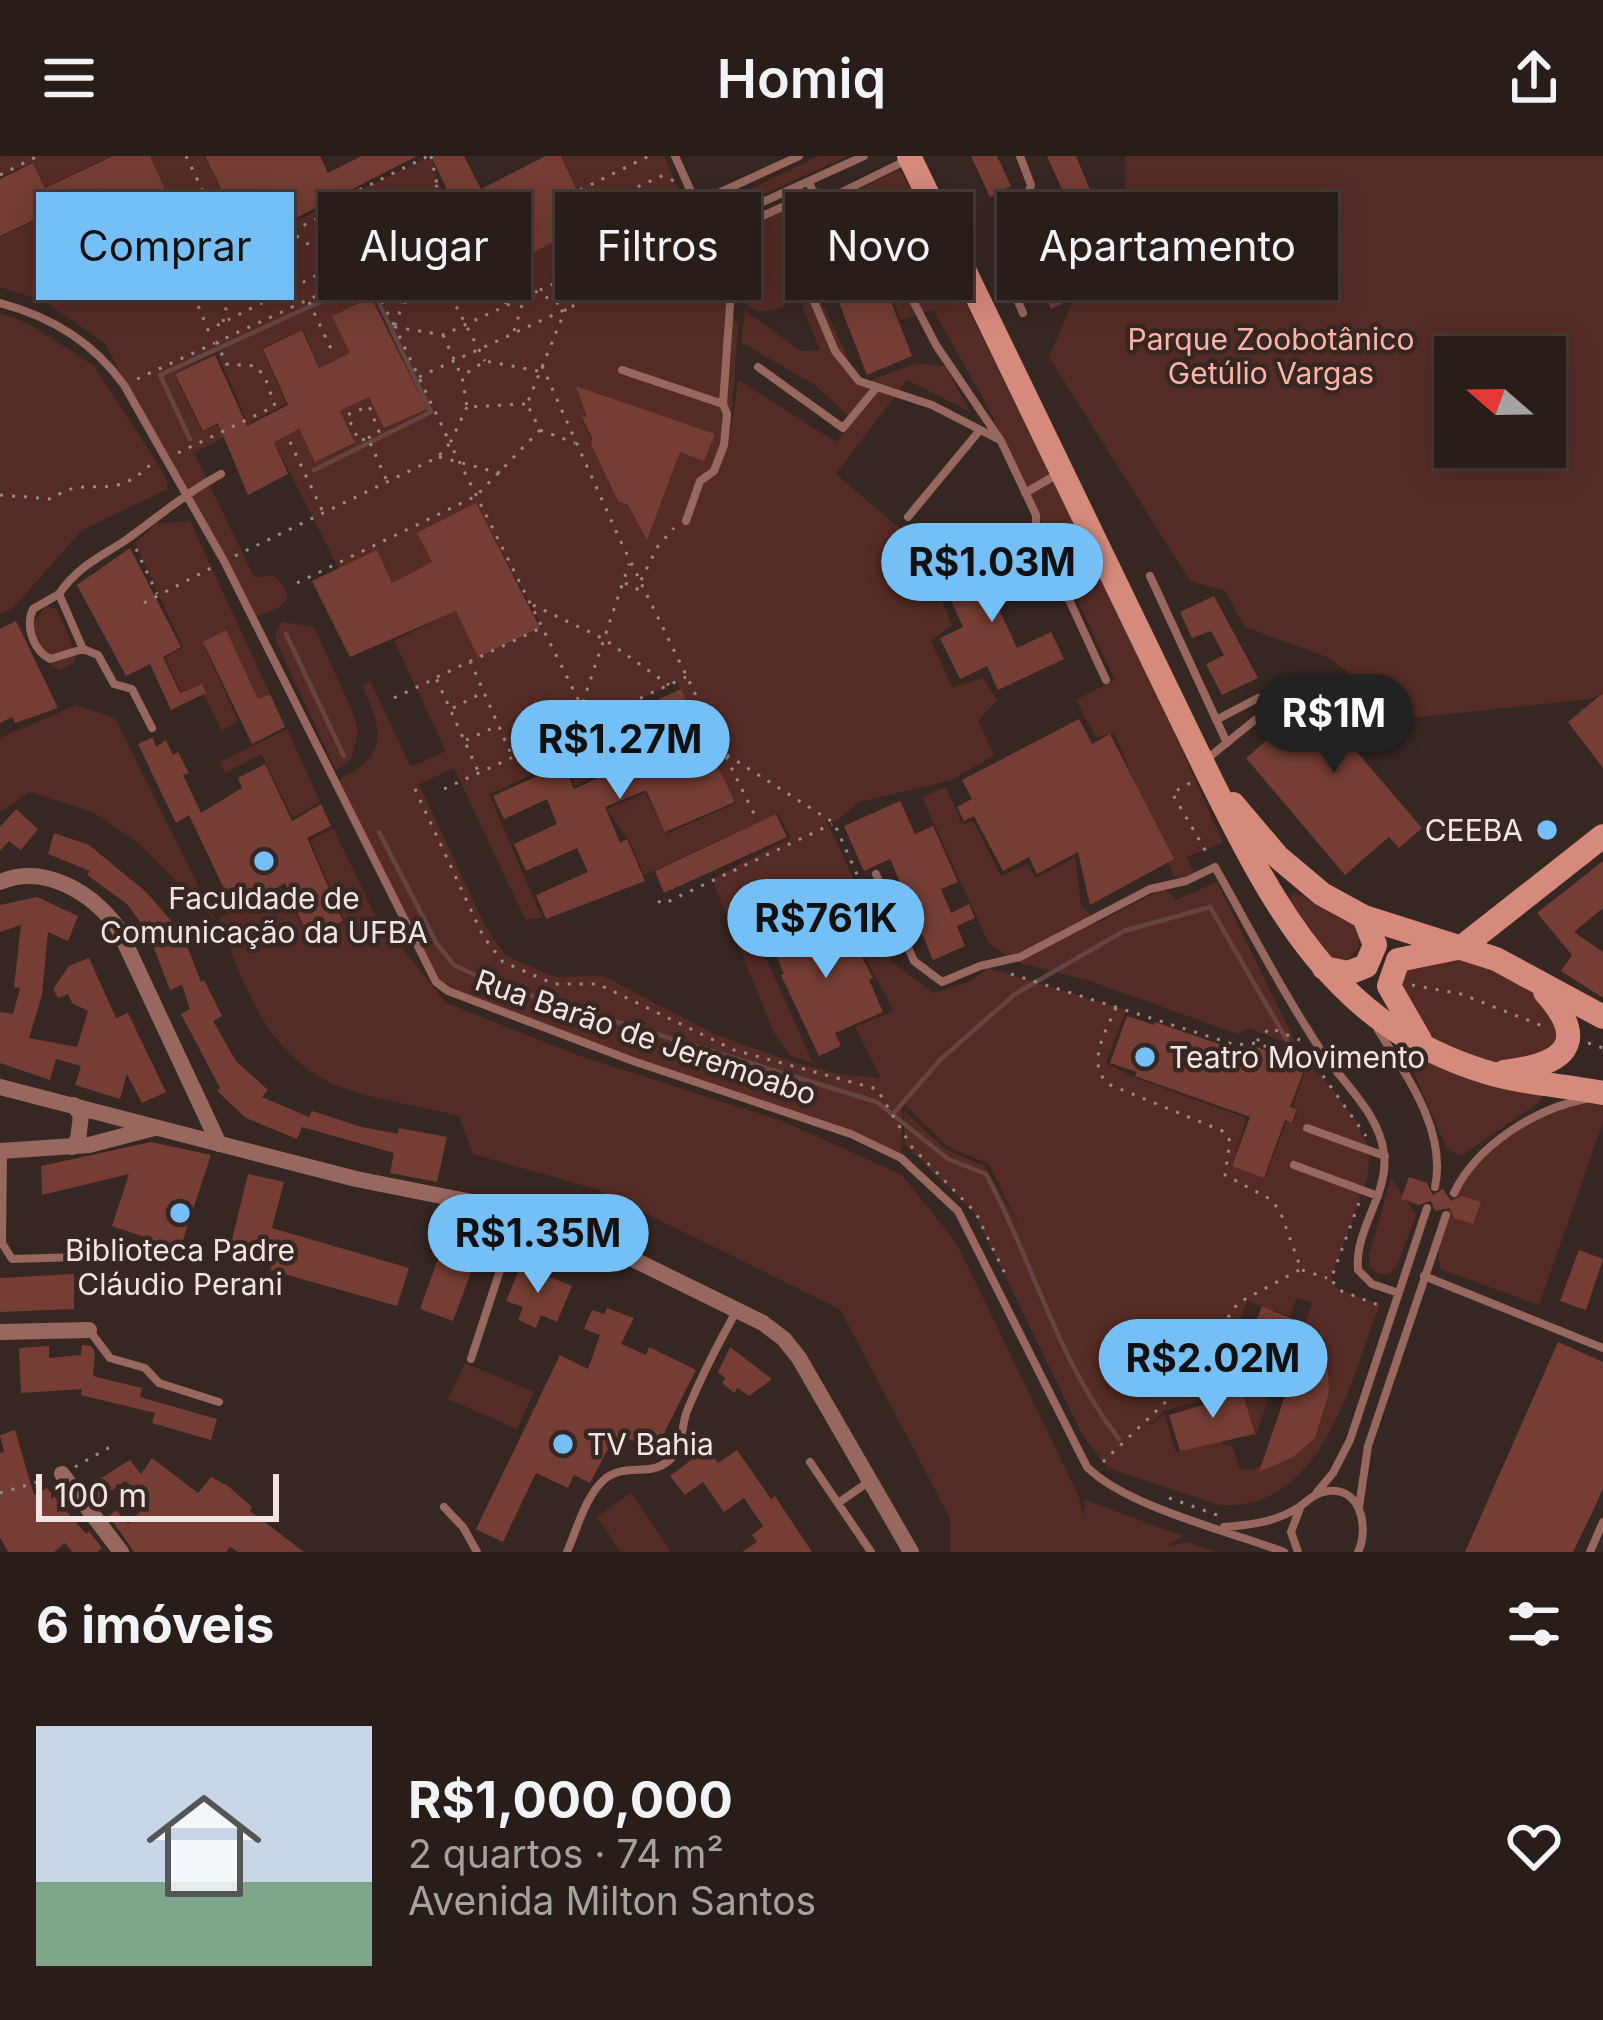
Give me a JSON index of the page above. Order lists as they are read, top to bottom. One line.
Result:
{"streets":{"lane":["Rua Barão de Jeremoabo"]},"parks":["Parque Zoobotânico Getúlio Vargas"],"places":["CEEBA","Faculdade de Comunicação da UFBA","Teatro Movimento","Biblioteca Padre Cláudio Perani","TV Bahia"],"scale_bar":"100 m","north":"left","page":{"header":"Homiq","chip":["Comprar","Alugar","Filtros","Novo","Apartamento"],"price":["R$1.03M","R$1M","R$1.27M","R$761K","R$1.35M","R$2.02M"],"scale":"100 m","heading":"6 imóveis","list":[{"name":"R$1,000,000","note":"2 quartos · 74 m² · Avenida Milton Santos"}]}}
